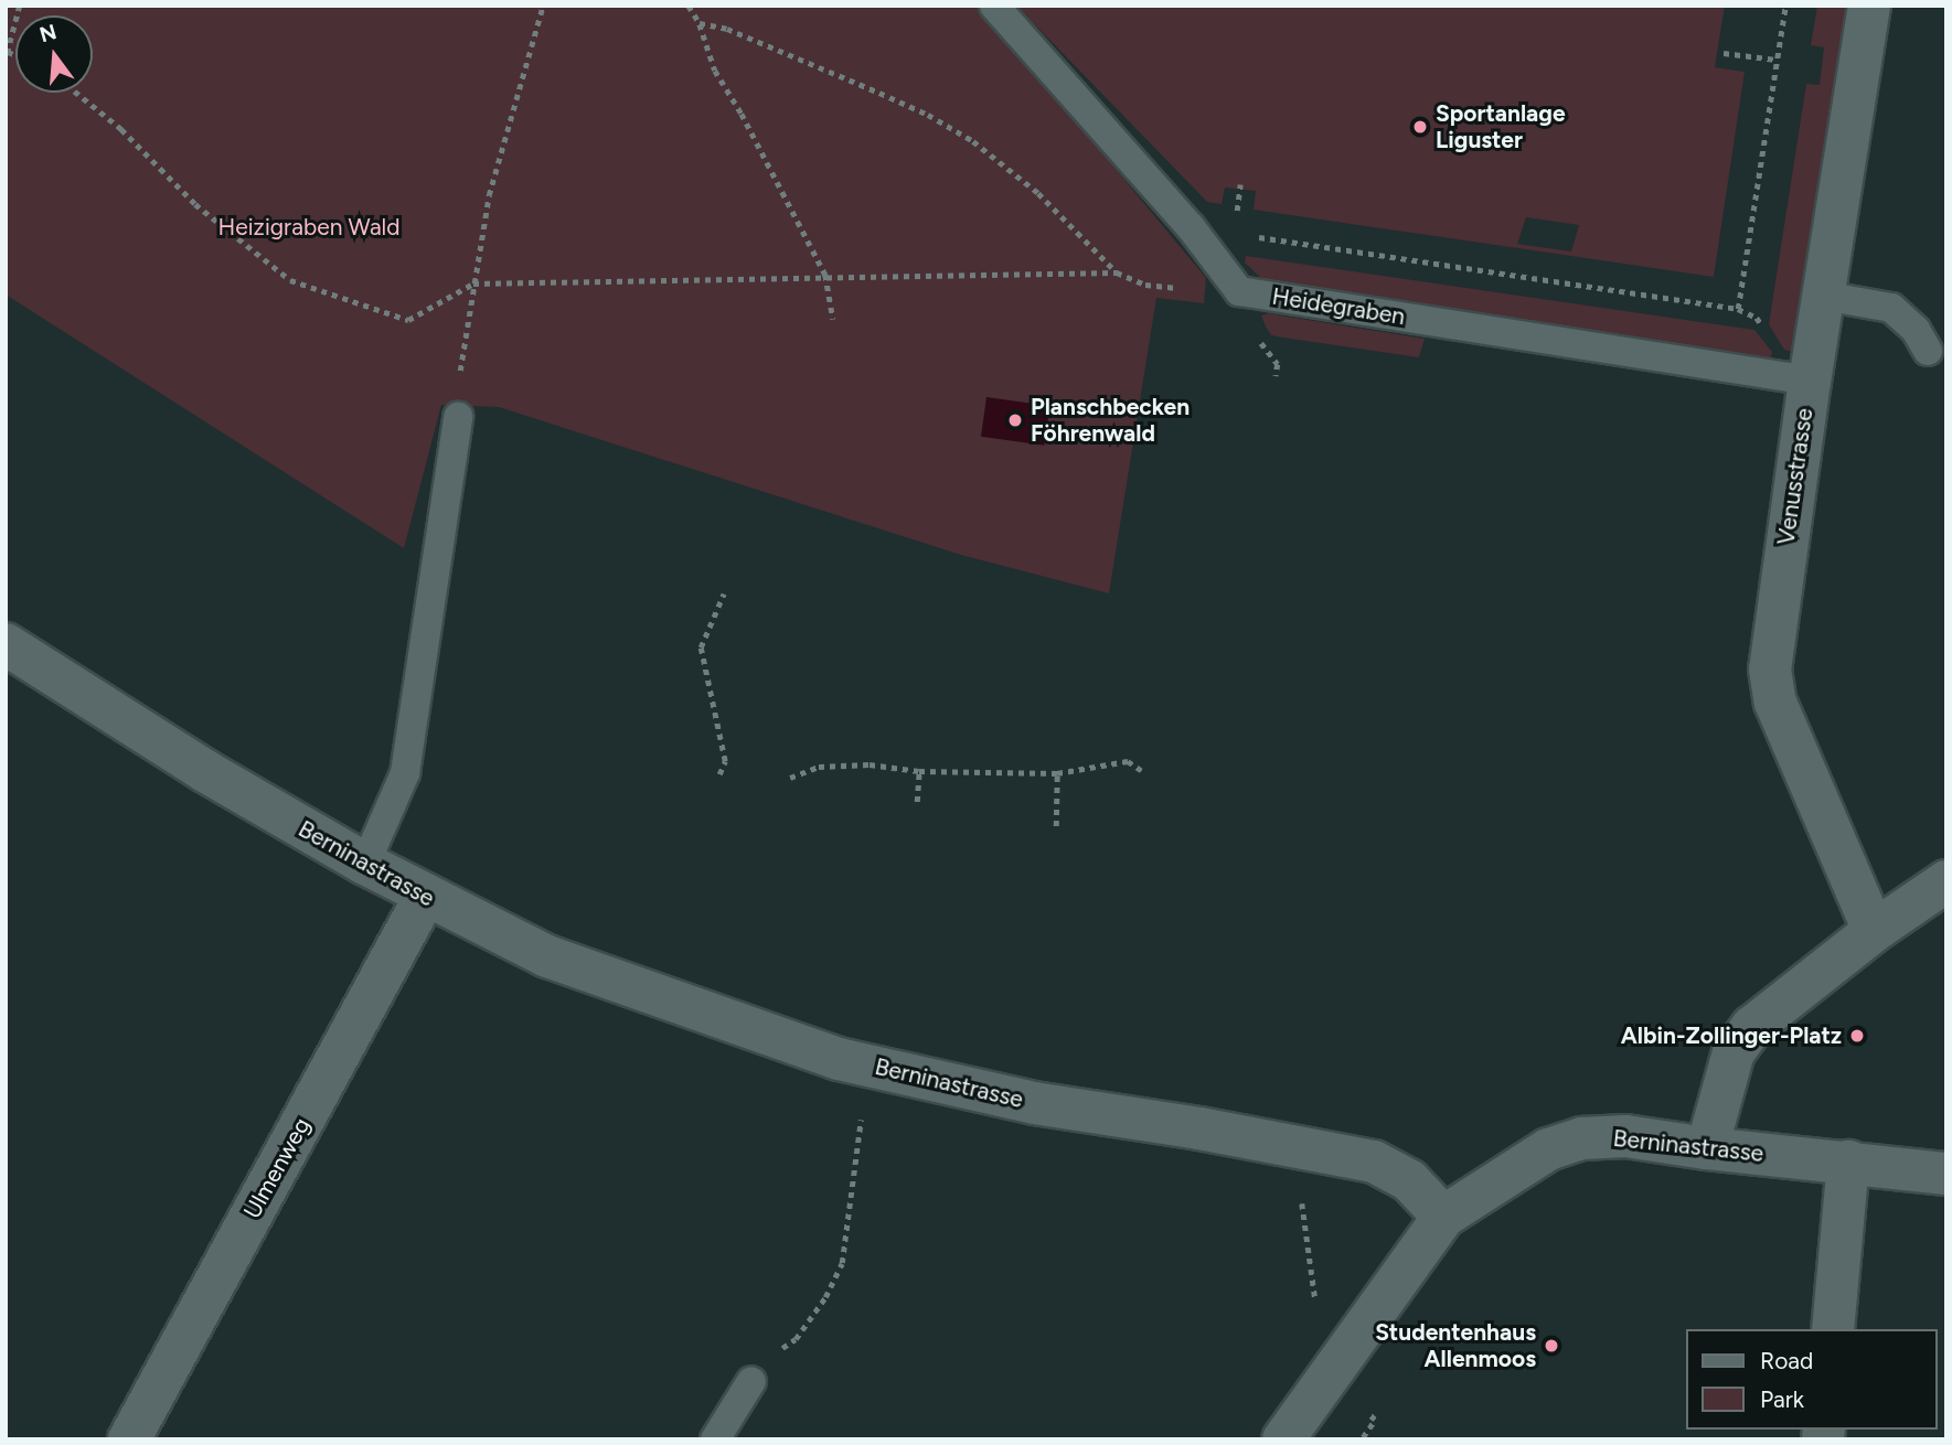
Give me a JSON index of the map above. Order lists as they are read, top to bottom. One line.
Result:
{"streets":{"street":["Venusstrasse","Berninastrasse","Ulmenweg"],"lane":["Heidegraben"]},"crossings":[["Heidegraben","Venusstrasse"],["Berninastrasse","Ulmenweg"]],"parks":["Heizigraben Wald"],"places":["Sportanlage Liguster","Planschbecken Föhrenwald","Albin-Zollinger-Platz","Studentenhaus Allenmoos"],"legend":["Road","Park"],"north":"top"}
